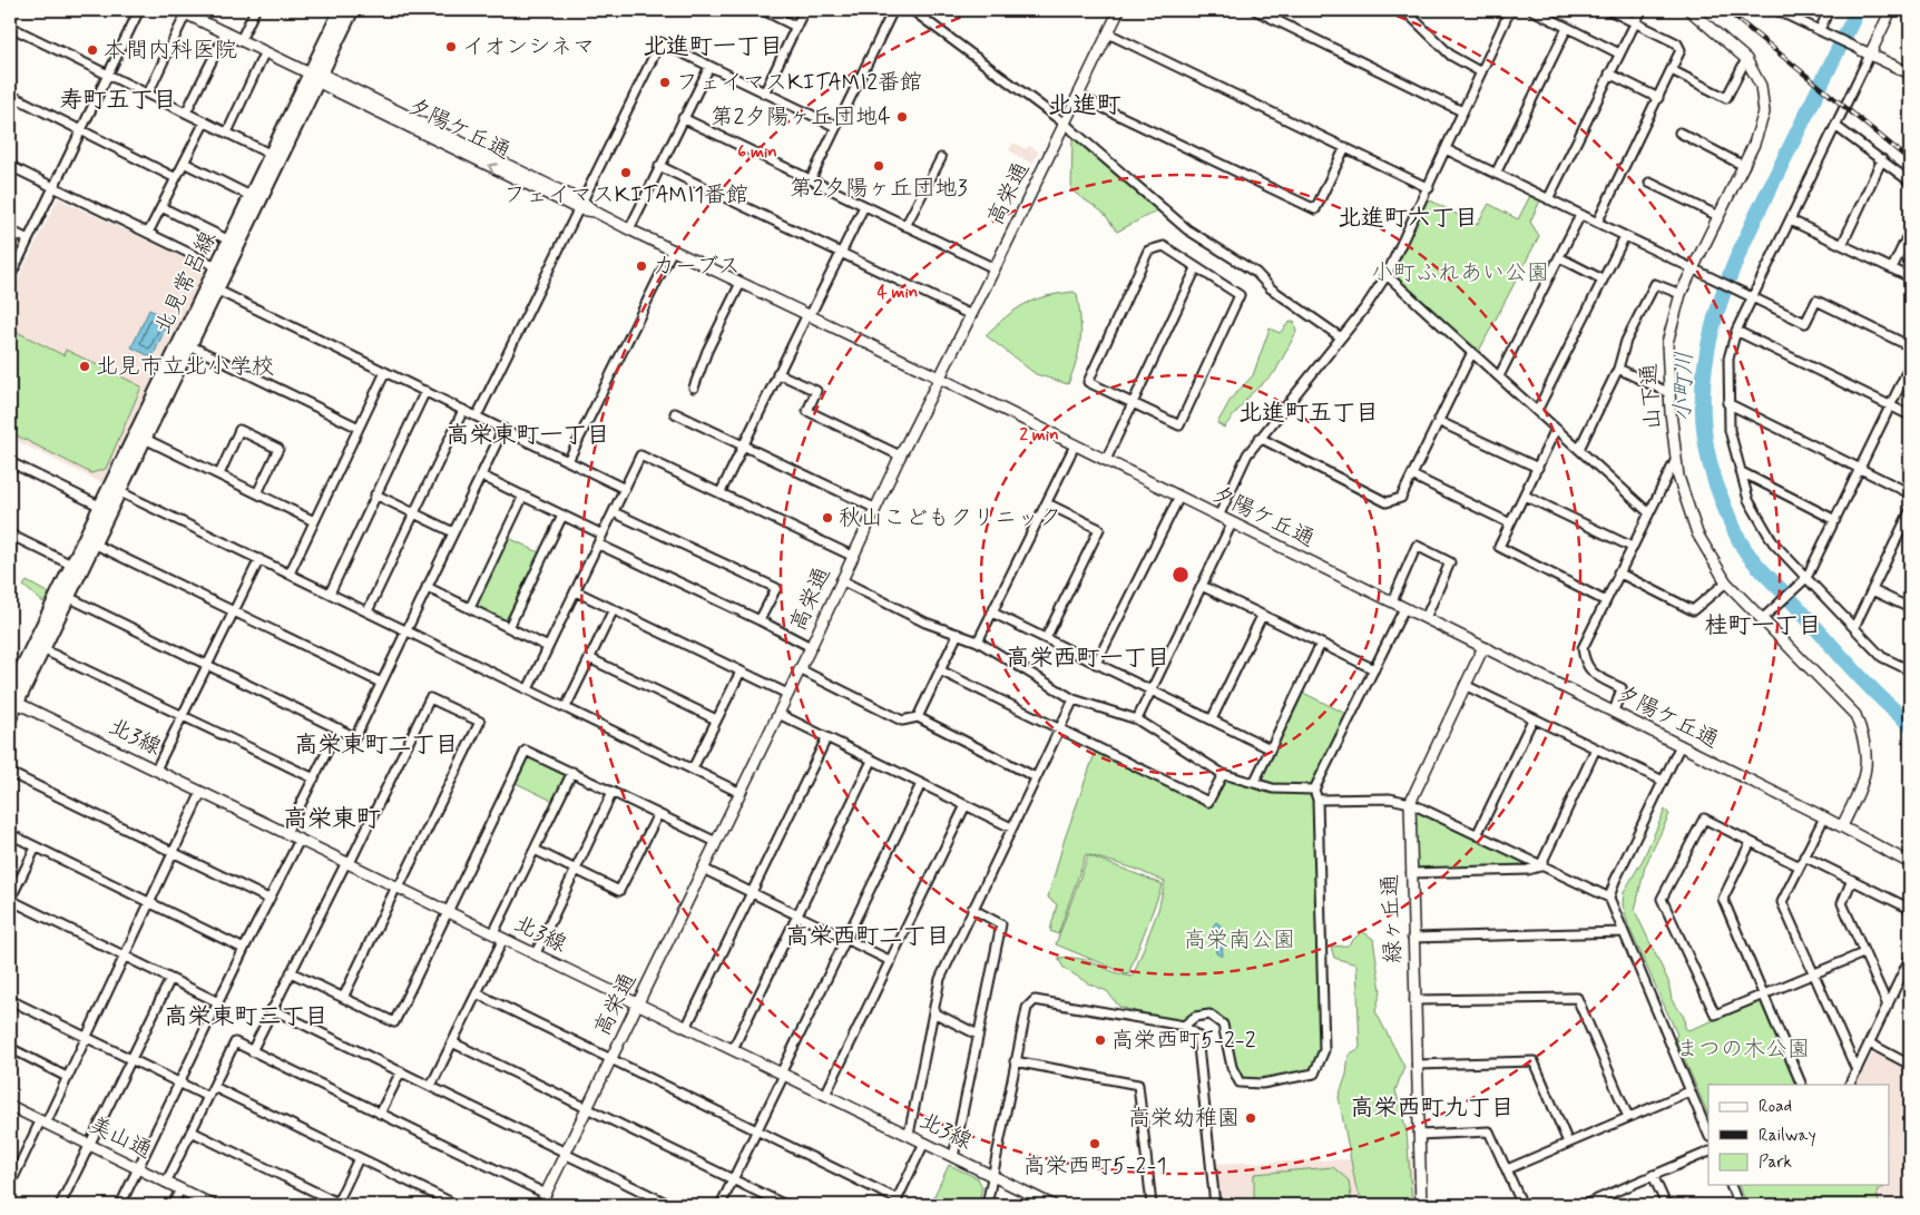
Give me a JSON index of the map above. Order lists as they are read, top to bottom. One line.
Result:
{"streets":{"main road":["北見常呂線"],"street":["夕陽ケ丘通","高栄通","山下通","北3線","緑ヶ丘通","美山通"]},"crossings":[["夕陽ケ丘通","高栄通"],["夕陽ケ丘通","北見常呂線"],["夕陽ケ丘通","山下通"],["夕陽ケ丘通","緑ヶ丘通"],["高栄通","北3線"],["北見常呂線","北3線"]],"districts":["北進町一丁目","寿町五丁目","北進町","北進町六丁目","北進町五丁目","高栄東町一丁目","桂町一丁目","高栄西町一丁目","高栄東町二丁目","高栄東町","高栄西町二丁目","高栄東町三丁目","高栄西町九丁目"],"water":["小町川"],"parks":["小町ふれあい公園","高栄南公園","まつの木公園"],"places":["イオンシネマ","本間内科医院","フェイマスKITAMI2番館","第2夕陽ヶ丘団地4","第2夕陽ヶ丘団地3","フェイマスKITAMI1番館","カーブス","北見市立北小学校","秋山こどもクリニック","高栄西町5-2-2","高栄幼稚園","高栄西町5-2-1"],"legend":["Road","Railway","Park"],"rings":["6 min","4 min","2 min"]}
